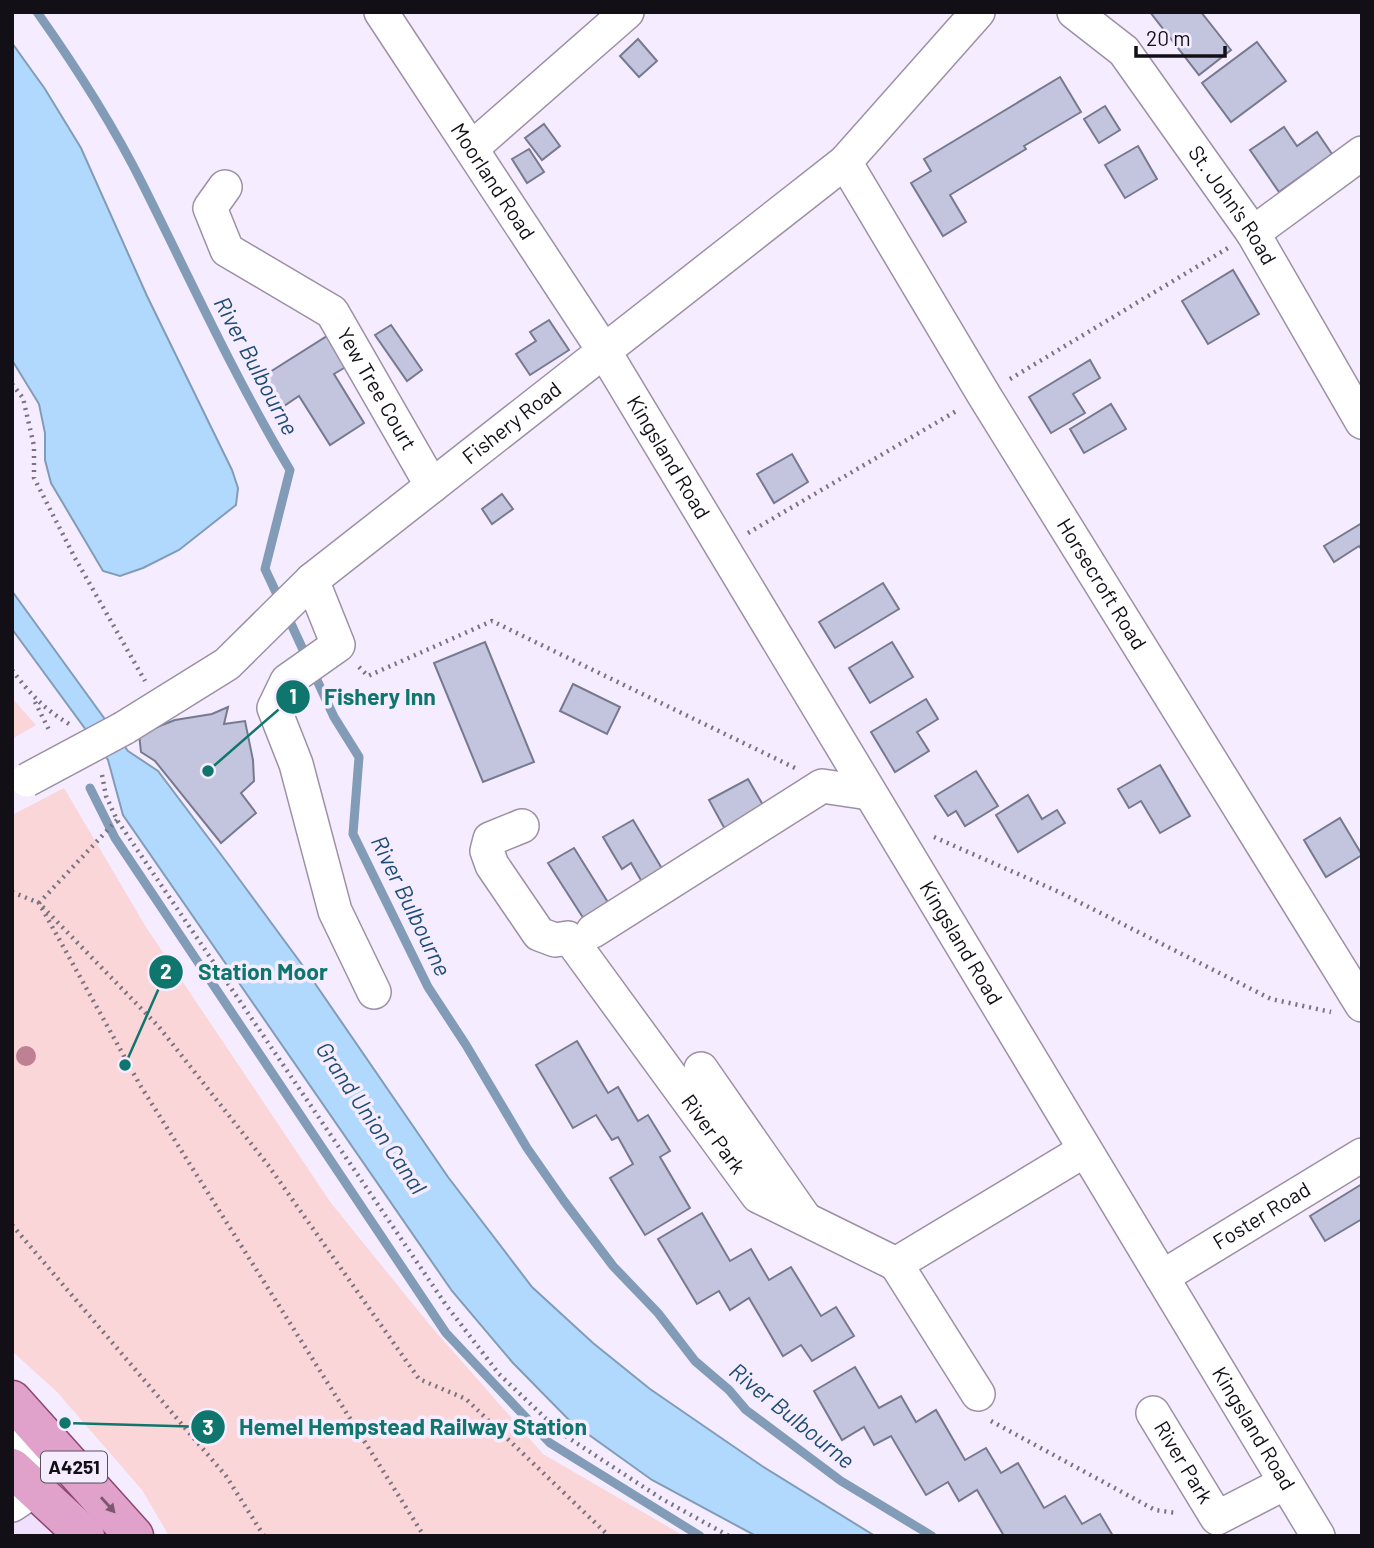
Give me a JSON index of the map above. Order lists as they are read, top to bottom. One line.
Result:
{"streets":{"main road":["A4251"],"street":["Moorland Road","St. John's Road","Yew Tree Court","Fishery Road","Kingsland Road","Horsecroft Road","River Park","Foster Road"]},"crossings":[["Moorland Road","Fishery Road"],["Moorland Road","Kingsland Road"],["Yew Tree Court","Fishery Road"],["Fishery Road","Kingsland Road"],["Fishery Road","Horsecroft Road"],["Kingsland Road","River Park"],["Kingsland Road","Foster Road"]],"water":["River Bulbourne","Grand Union Canal"],"places":["Fishery Inn","Station Moor","Hemel Hempstead Railway Station"],"scale_bar":"20 m"}
